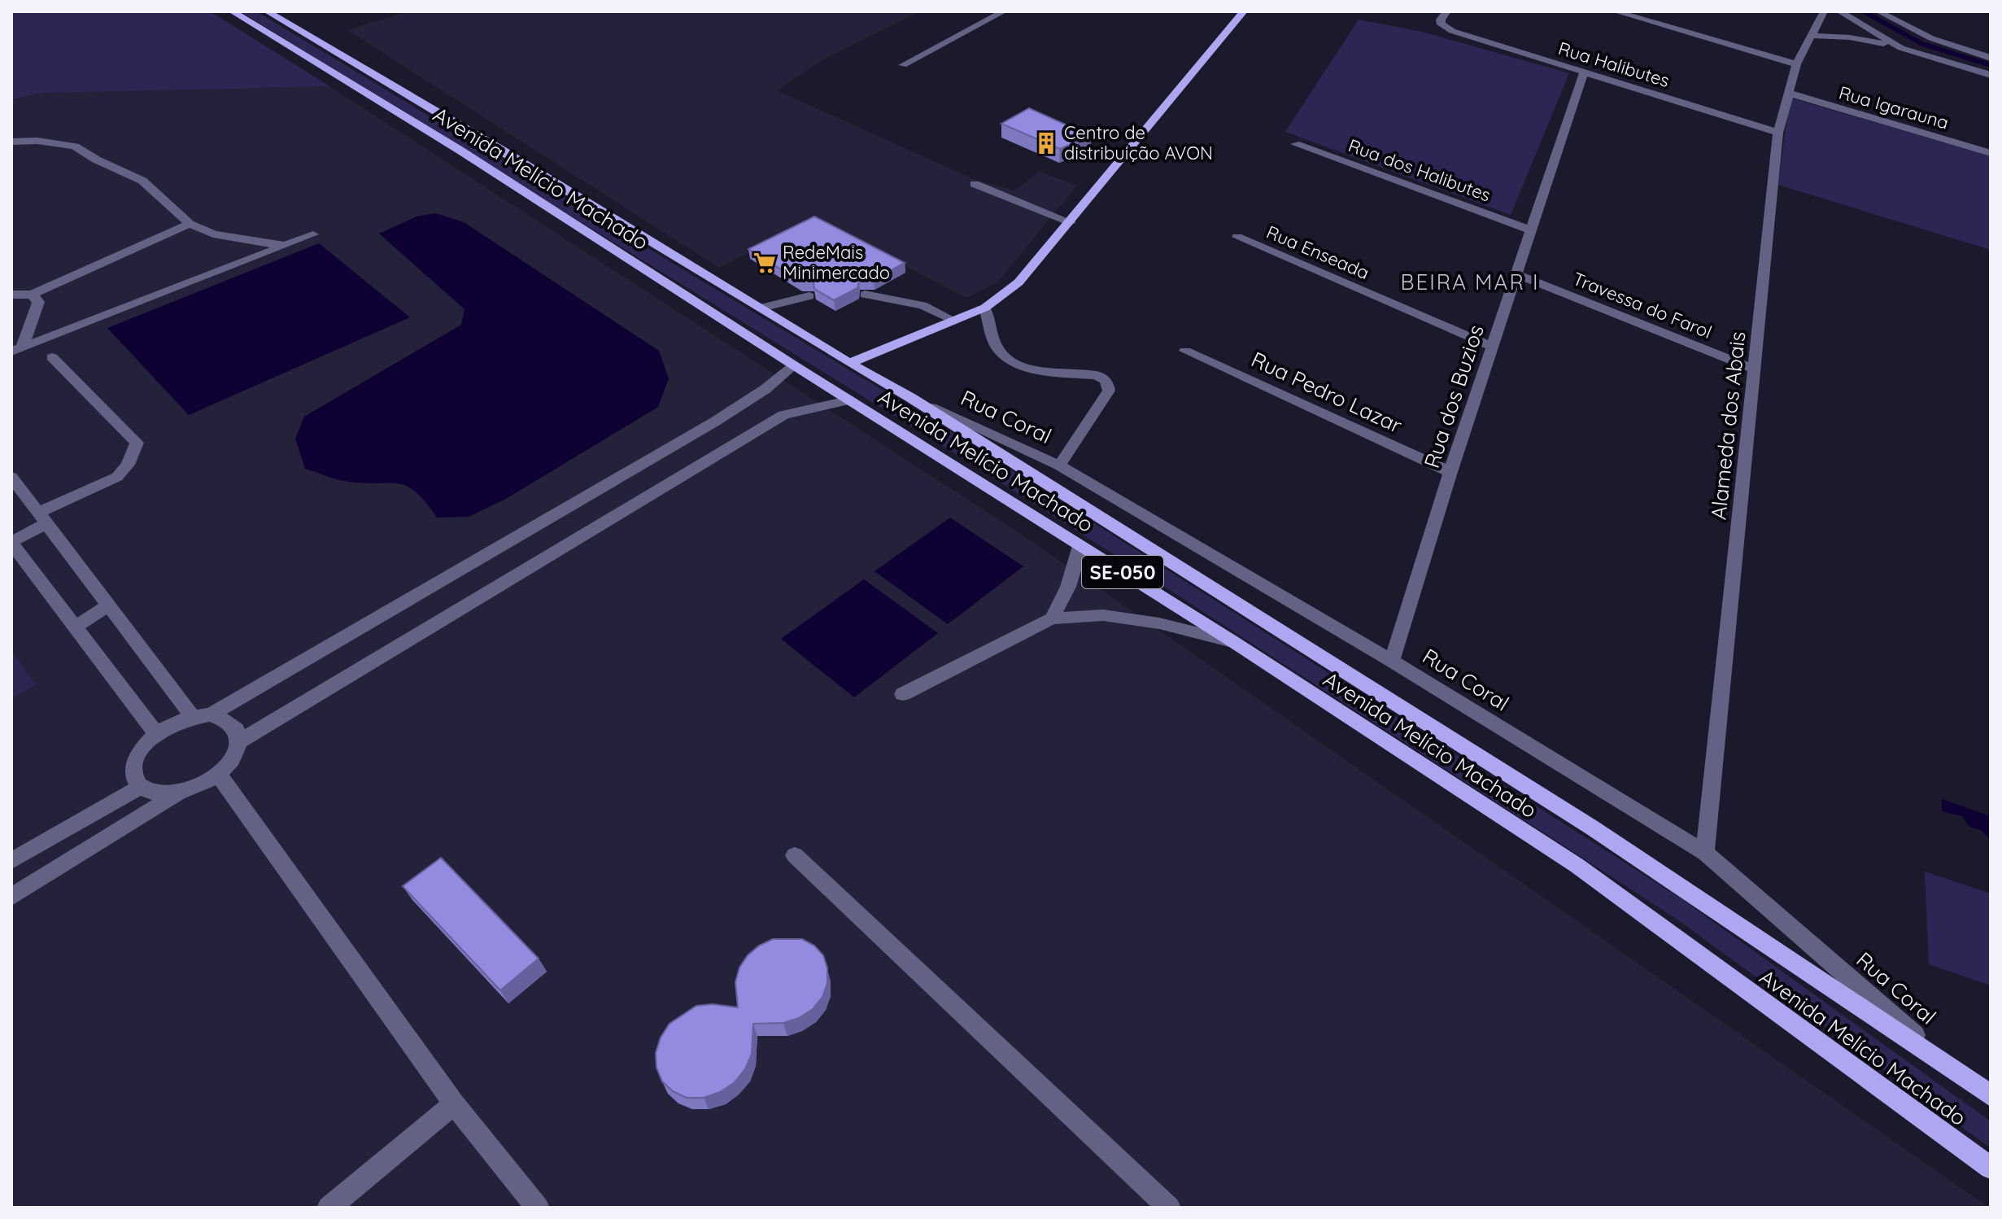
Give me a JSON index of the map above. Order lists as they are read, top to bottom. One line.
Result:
{"streets":{"main road":["Avenida Melício Machado","SE-050"],"street":["Rua Halibutes","Rua Igarauna","Rua dos Halibutes","Rua Enseada","Travessa do Farol","Rua Pedro Lazar","Rua dos Buzios","Rua Coral","Alameda dos Abais"]},"crossings":[["Rua Halibutes","Rua dos Buzios"],["Rua Halibutes","Alameda dos Abais"],["Rua Igarauna","Alameda dos Abais"],["Rua dos Halibutes","Rua dos Buzios"],["Avenida Melício Machado","Rua Coral"],["Rua Enseada","Rua dos Buzios"],["Travessa do Farol","Rua dos Buzios"],["Travessa do Farol","Alameda dos Abais"],["Rua Pedro Lazar","Rua dos Buzios"],["Rua dos Buzios","Rua Coral"],["Rua Coral","Alameda dos Abais"]],"districts":["BEIRA MAR I"],"places":{"building":["Centro de distribuição AVON"],"supermarket":["RedeMais Minimercado"]}}
